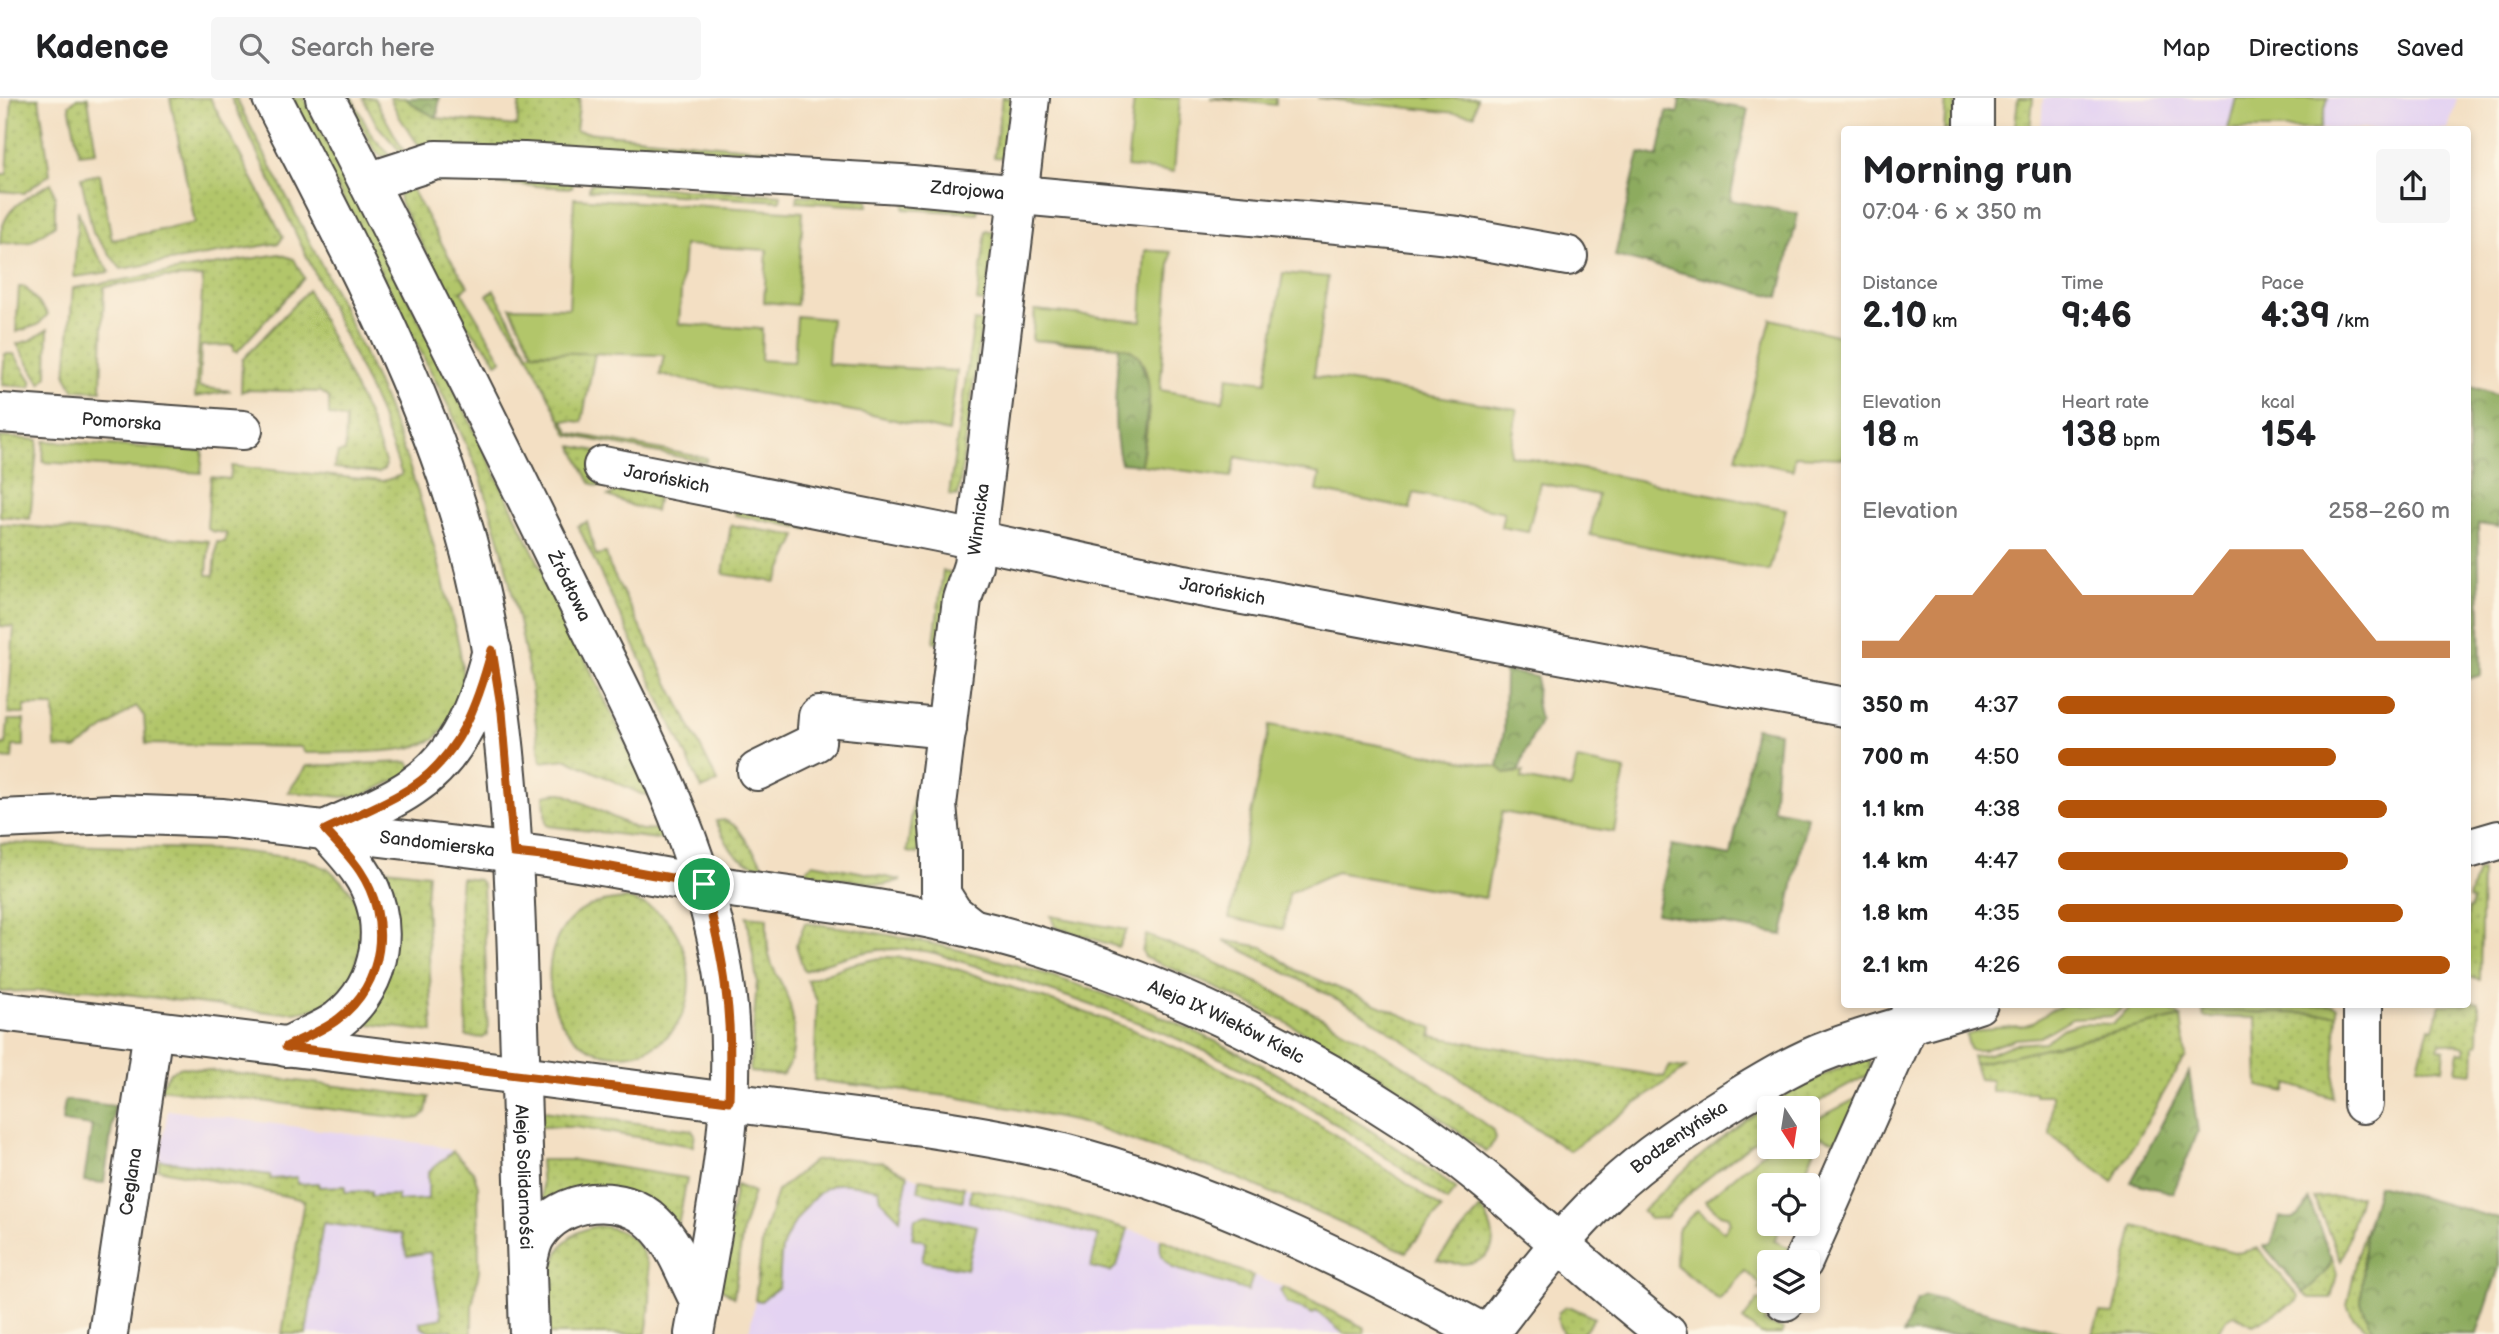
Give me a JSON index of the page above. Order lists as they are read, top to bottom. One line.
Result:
{"streets":{"street":["Zdrojowa","Pomorska","Jarońskich","Winnicka","Źródłowa","Sandomierska","Aleja IX Wieków Kielc","Bodzentyńska","Aleja Solidarności","Ceglana"]},"crossings":[["Zdrojowa","Winnicka"],["Zdrojowa","Źródłowa"],["Jarońskich","Winnicka"],["Winnicka","Aleja IX Wieków Kielc"],["Źródłowa","Sandomierska"],["Źródłowa","Aleja IX Wieków Kielc"],["Sandomierska","Aleja IX Wieków Kielc"],["Sandomierska","Aleja Solidarności"],["Aleja IX Wieków Kielc","Bodzentyńska"]],"north":"bottom","page":{"header":"Kadence","search":"Search here","nav":["Map","Directions","Saved"],"heading":["Morning run","07:04 · 6 × 350 m"],"stats":[["Distance","2.10 km"],["Time","9:46"],["Pace","4:39 /km"],["Elevation","18 m"],["Heart rate","138 bpm"],["kcal","154"]],"chart":["Elevation","258–260 m"],"list":[{"name":"350 m","note":"4:37"},{"name":"700 m","note":"4:50"},{"name":"1.1 km","note":"4:38"},{"name":"1.4 km","note":"4:47"},{"name":"1.8 km","note":"4:35"},{"name":"2.1 km","note":"4:26"}]}}
